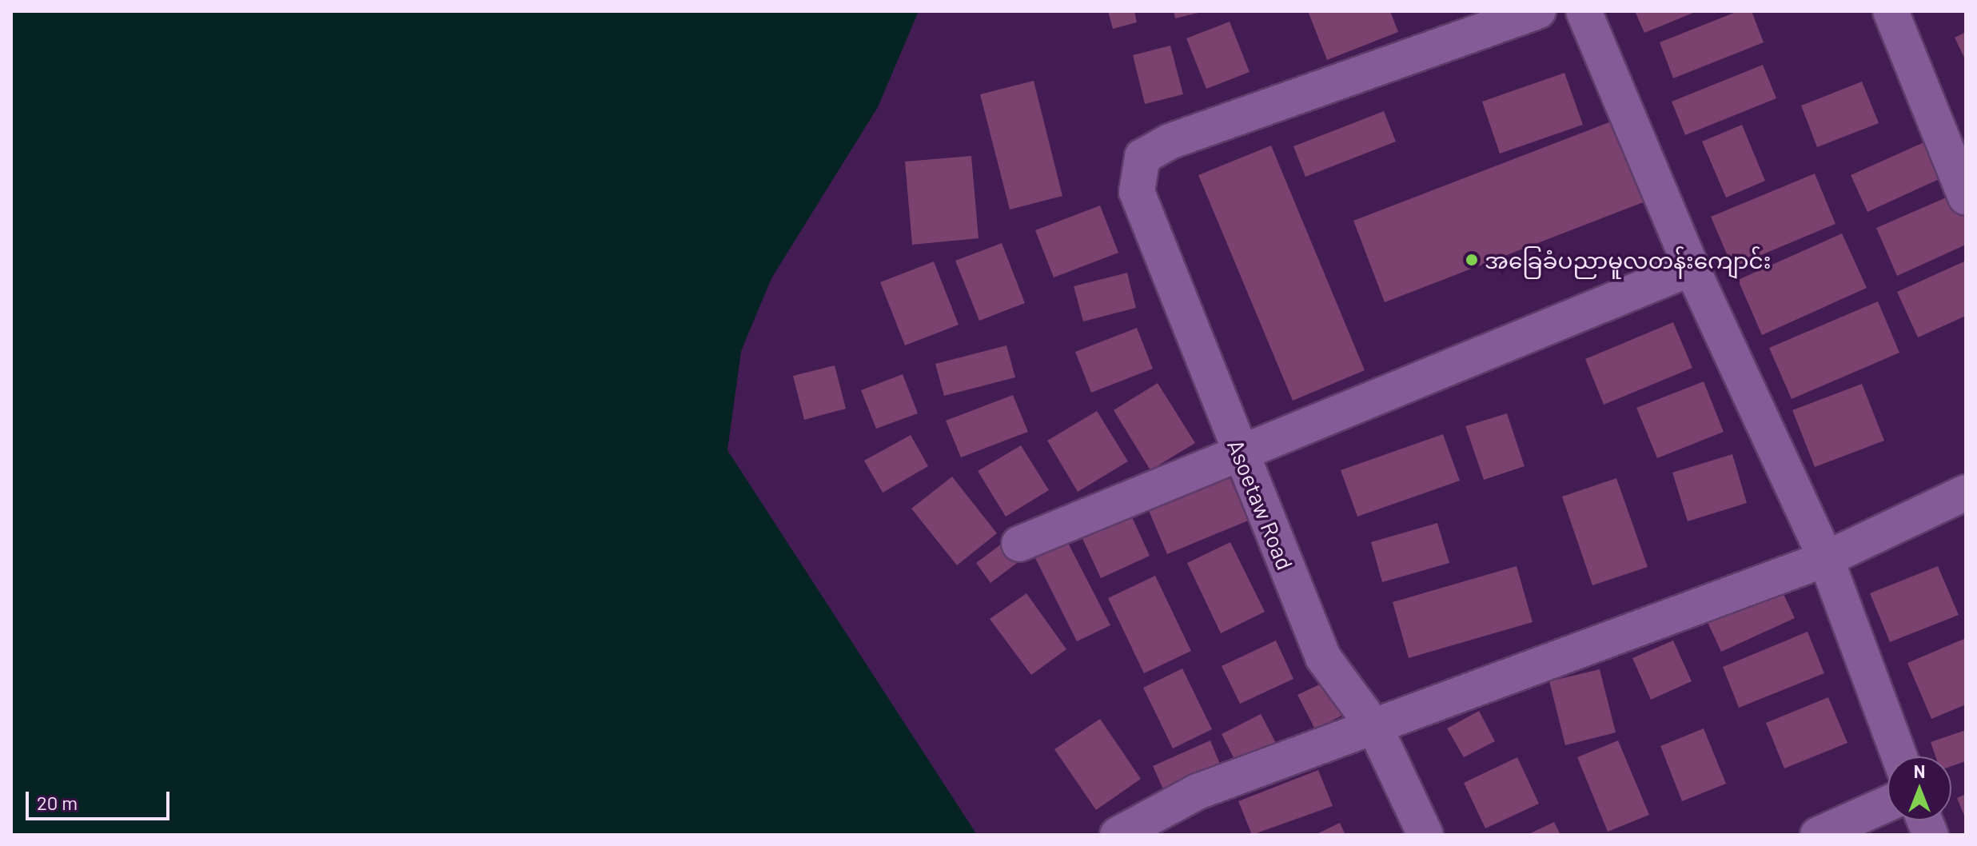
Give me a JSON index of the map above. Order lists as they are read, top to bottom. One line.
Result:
{"streets":{"street":["Asoetaw Road"]},"places":["အခြေခံပညာမူလတန်းကျောင်း"],"scale_bar":"20 m","north":"top"}
